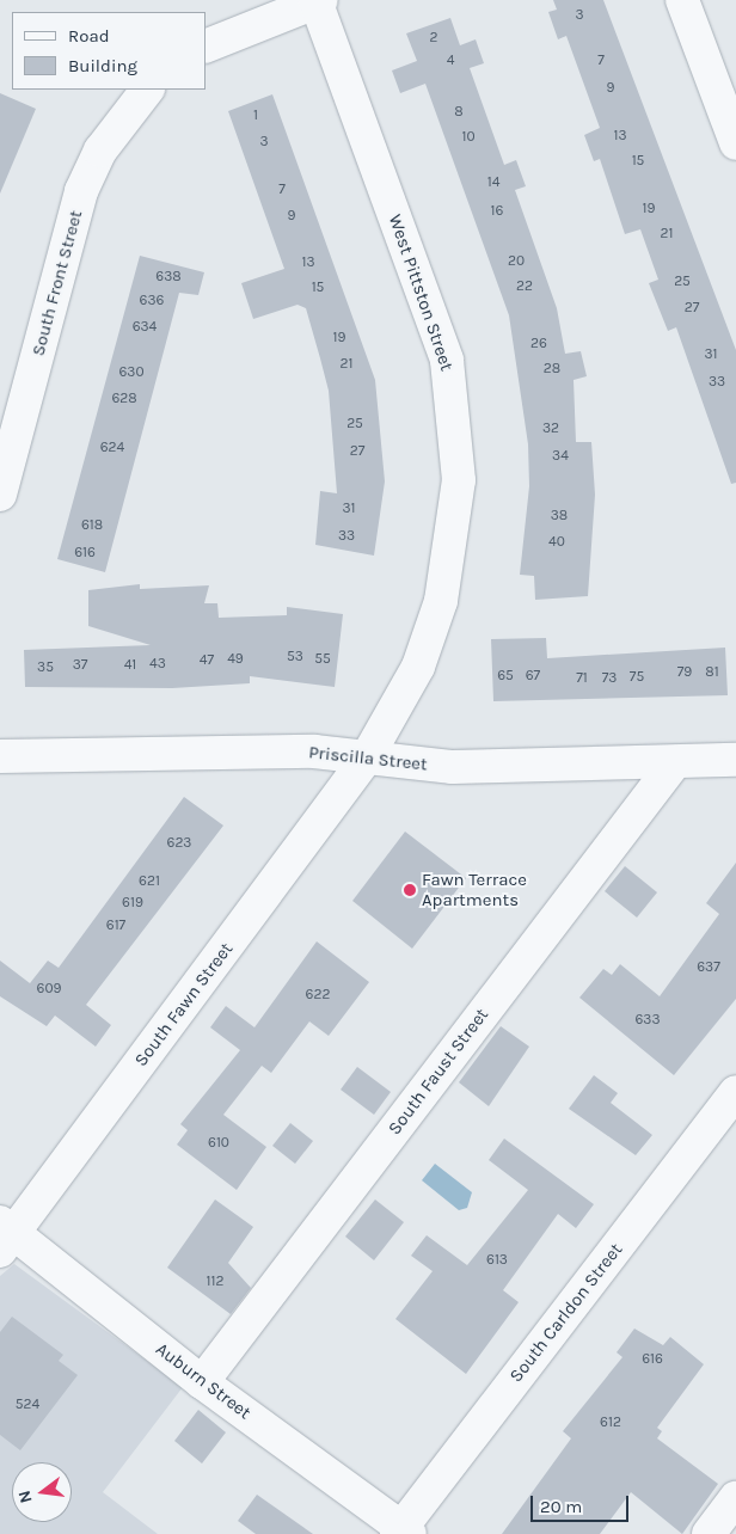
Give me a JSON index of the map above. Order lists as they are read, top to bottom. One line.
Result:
{"streets":{"street":["South Front Street","West Pittston Street","Priscilla Street","South Fawn Street","South Faust Street","South Carldon Street","Auburn Street"]},"crossings":[["West Pittston Street","Priscilla Street"],["West Pittston Street","South Fawn Street"],["Priscilla Street","South Fawn Street"],["Priscilla Street","South Faust Street"],["South Fawn Street","Auburn Street"],["South Faust Street","Auburn Street"],["South Carldon Street","Auburn Street"]],"places":["Fawn Terrace Apartments"],"house_numbers":["3","2","4","7","9","8","1","13","10","3","15","14","7","19","16","9","21","20","13","638","25","22","15","636","27","634","19","26","31","21","28","630","33","628","25","32","624","27","34","31","38","618","33","40","616","53","49","55","47","43","37","41","35","79","81","65","67","75","71","73","623","621","619","617","637","609","622","633","610","613","112","616","524","612"],"legend":["Road","Building"],"scale_bar":"20 m","north":"left"}
